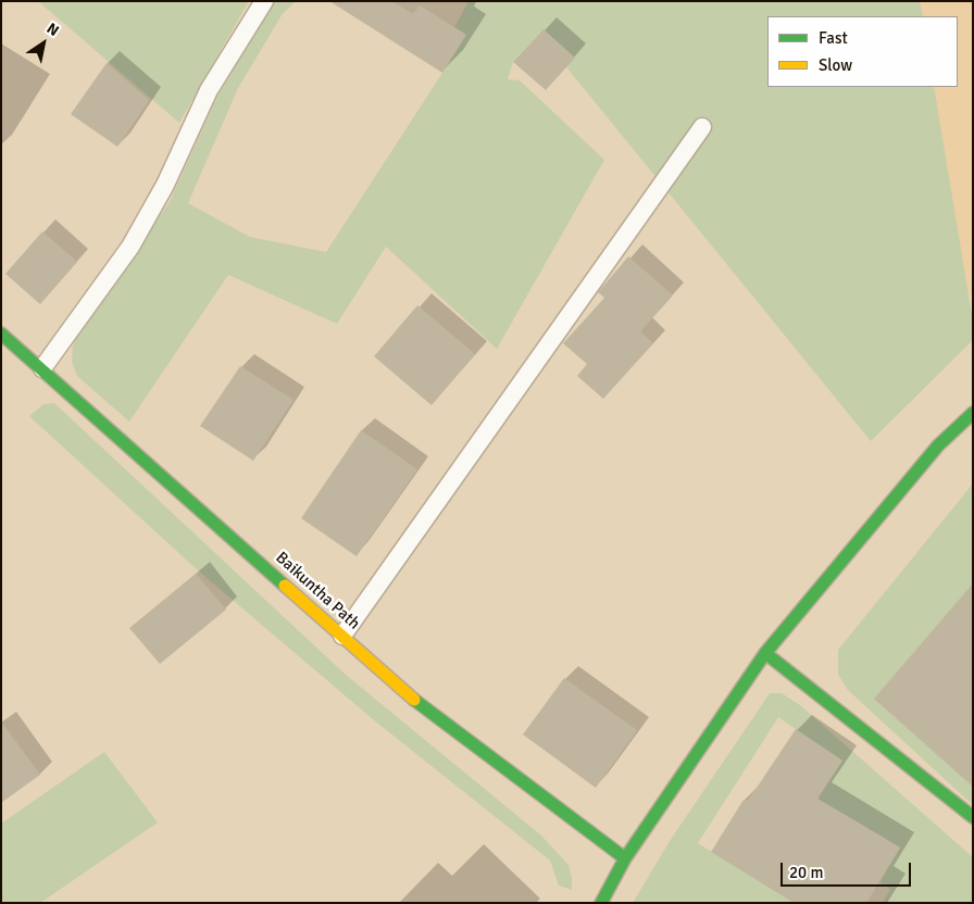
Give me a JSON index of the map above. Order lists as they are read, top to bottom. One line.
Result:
{"streets":{"street":["Baikuntha Path"]},"legend":["Fast","Slow"],"scale_bar":"20 m","north":"top right"}
